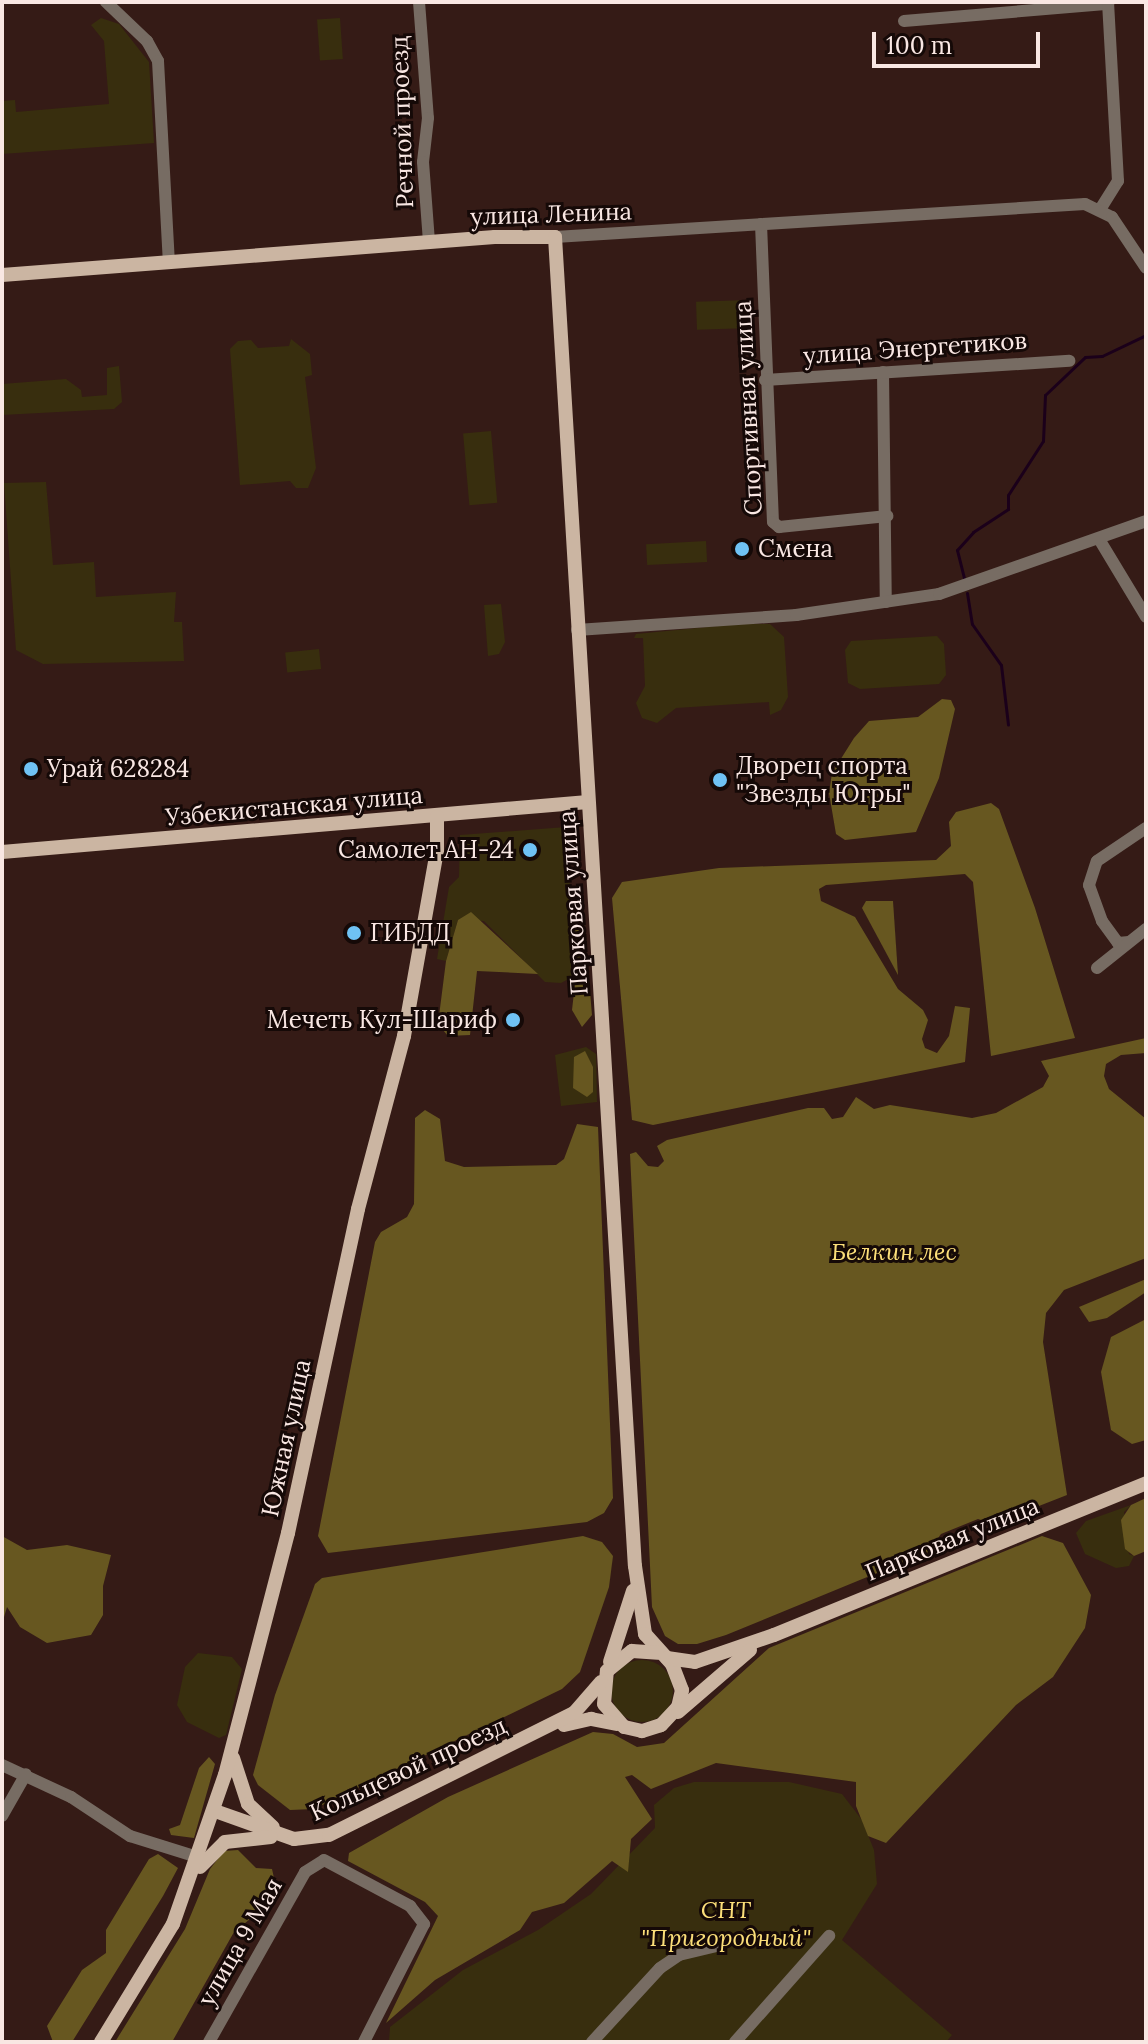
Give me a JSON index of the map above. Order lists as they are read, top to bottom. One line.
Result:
{"streets":{"main road":["улица Ленина","Узбекистанская улица","Парковая улица","Южная улица","Кольцевой проезд"],"street":["Речной проезд","улица Энергетиков","Спортивная улица","улица 9 Мая"]},"crossings":[["Речной проезд","улица Ленина"],["улица Ленина","Спортивная улица"],["улица Ленина","Парковая улица"],["улица Энергетиков","Спортивная улица"],["Узбекистанская улица","Парковая улица"],["Узбекистанская улица","Южная улица"],["Парковая улица","Кольцевой проезд"],["Южная улица","Кольцевой проезд"]],"parks":["Белкин лес","СНТ \"Пригородный\""],"places":["Смена","Урай 628284","Дворец спорта \"Звезды Югры\"","Самолет АН-24","ГИБДД","Мечеть Кул-Шариф"],"scale_bar":"100 m"}
